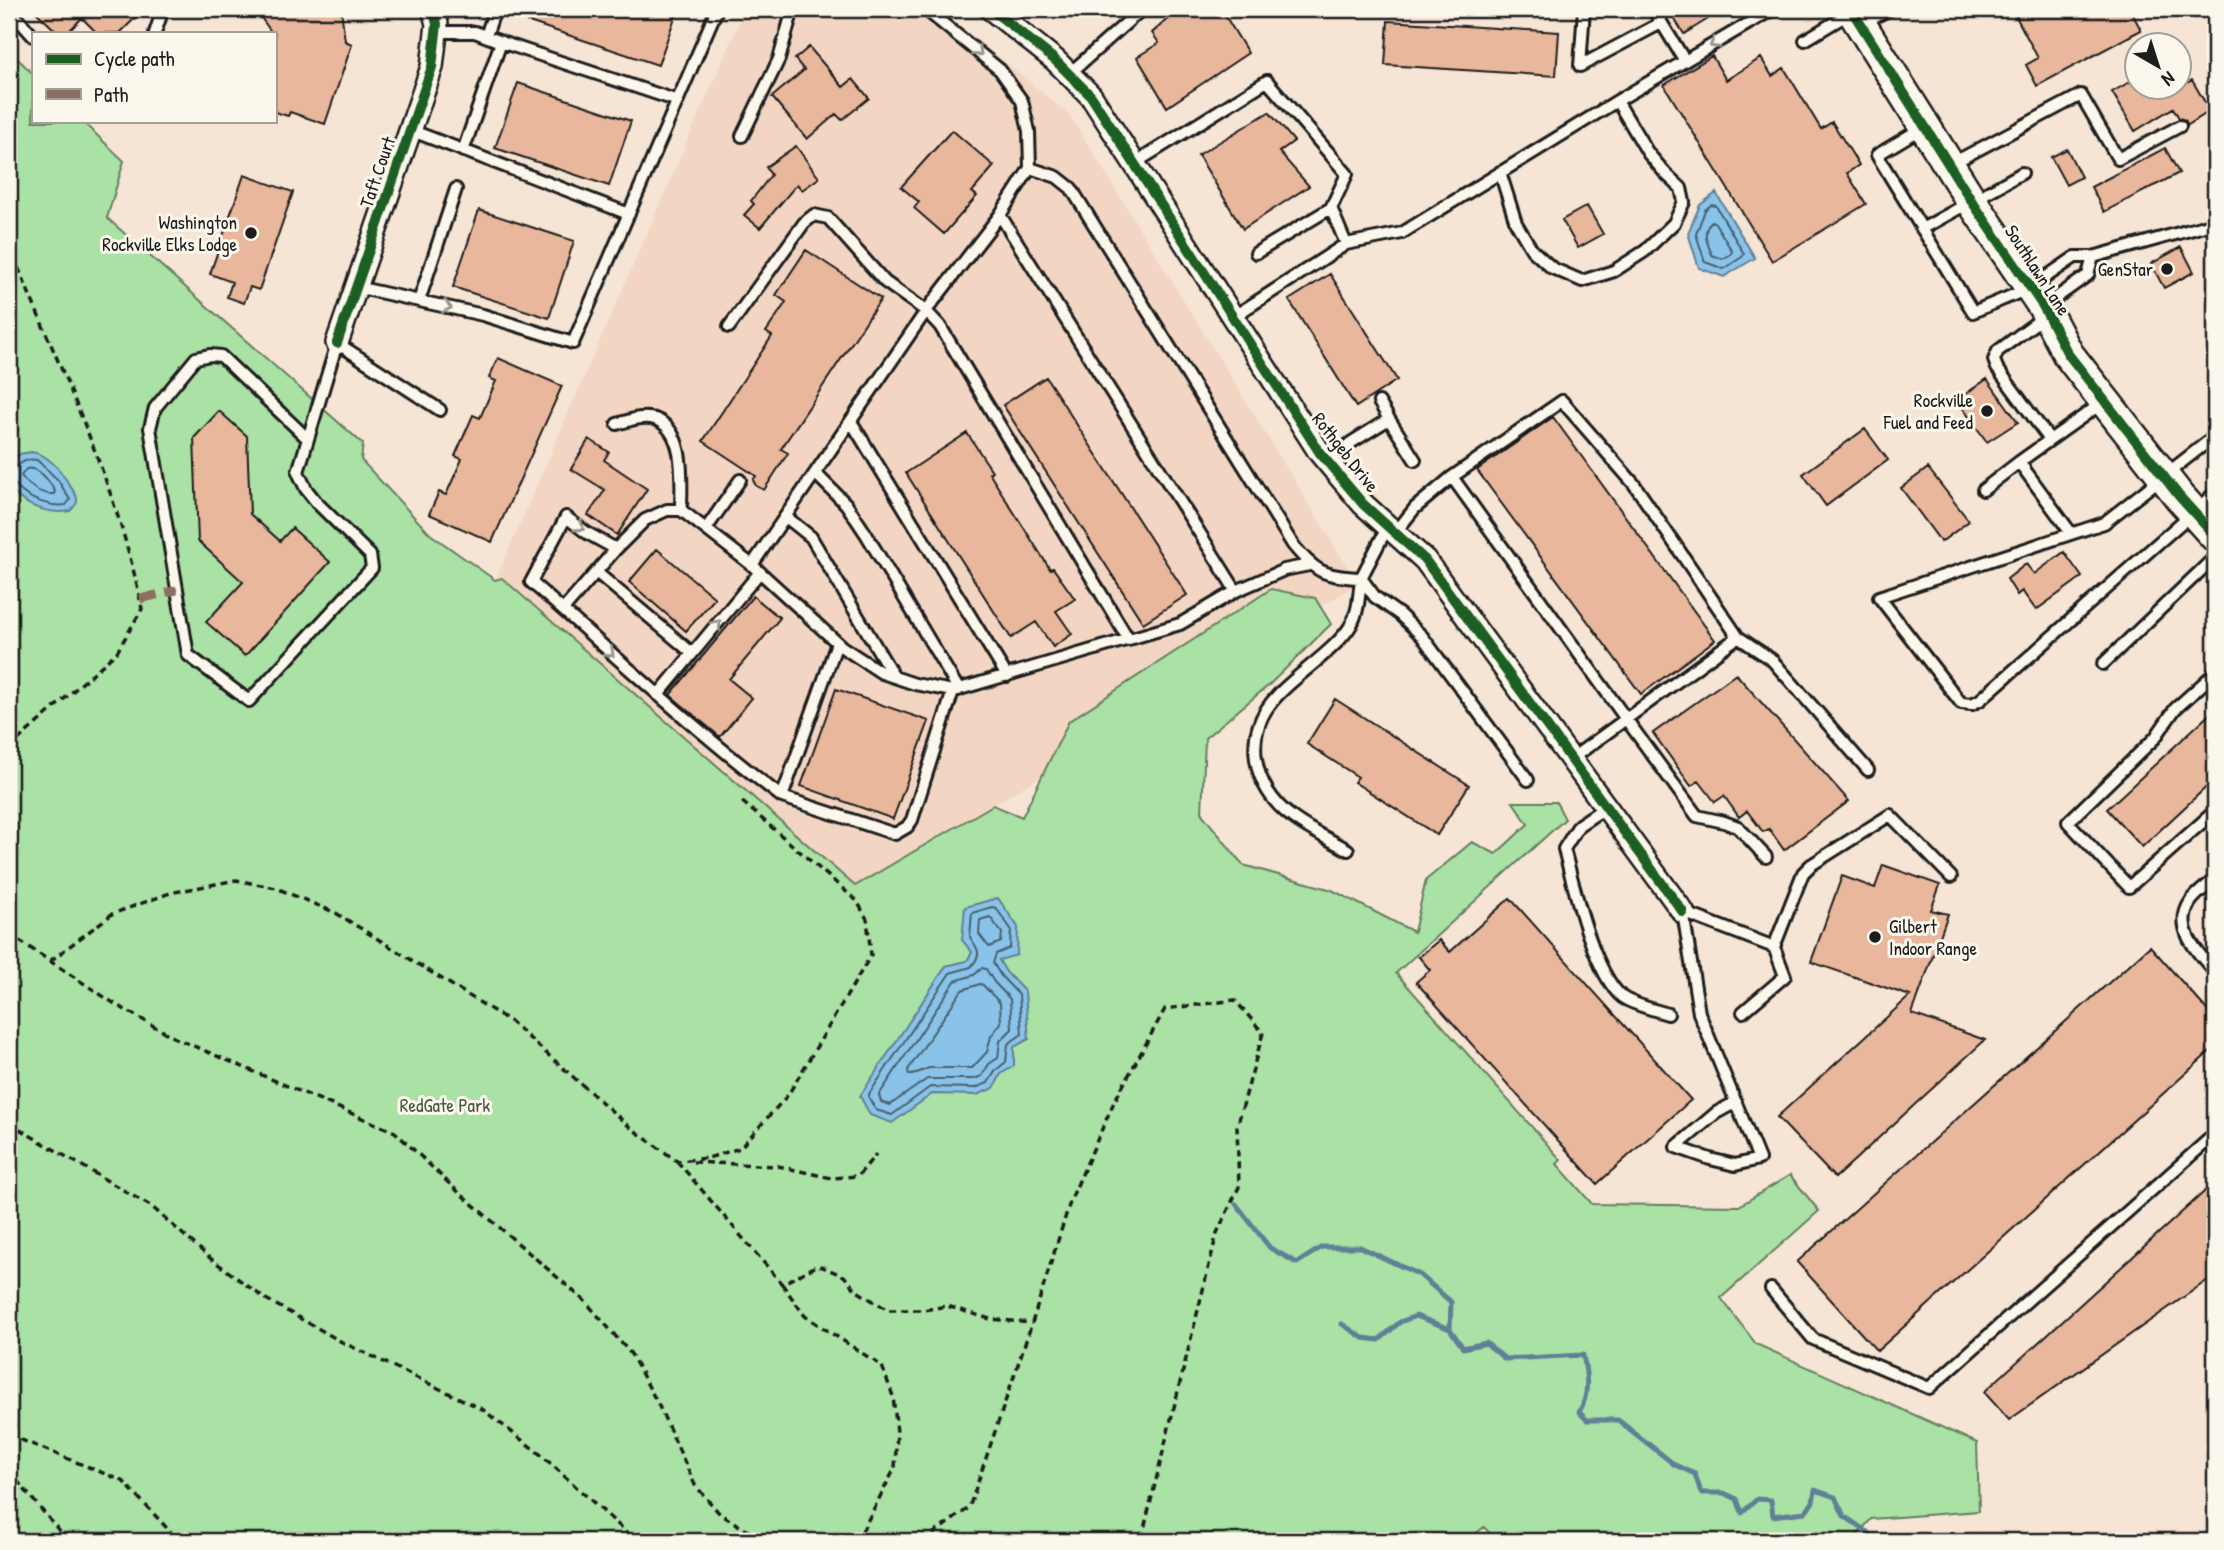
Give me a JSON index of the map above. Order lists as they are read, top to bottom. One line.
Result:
{"streets":{"street":["Taft Court","Southlawn Lane","Rothgeb Drive"]},"parks":["RedGate Park"],"places":["Washington Rockville Elks Lodge","GenStar","Rockville Fuel and Feed","Gilbert Indoor Range"],"legend":["Cycle path","Path"],"north":"bottom right"}
